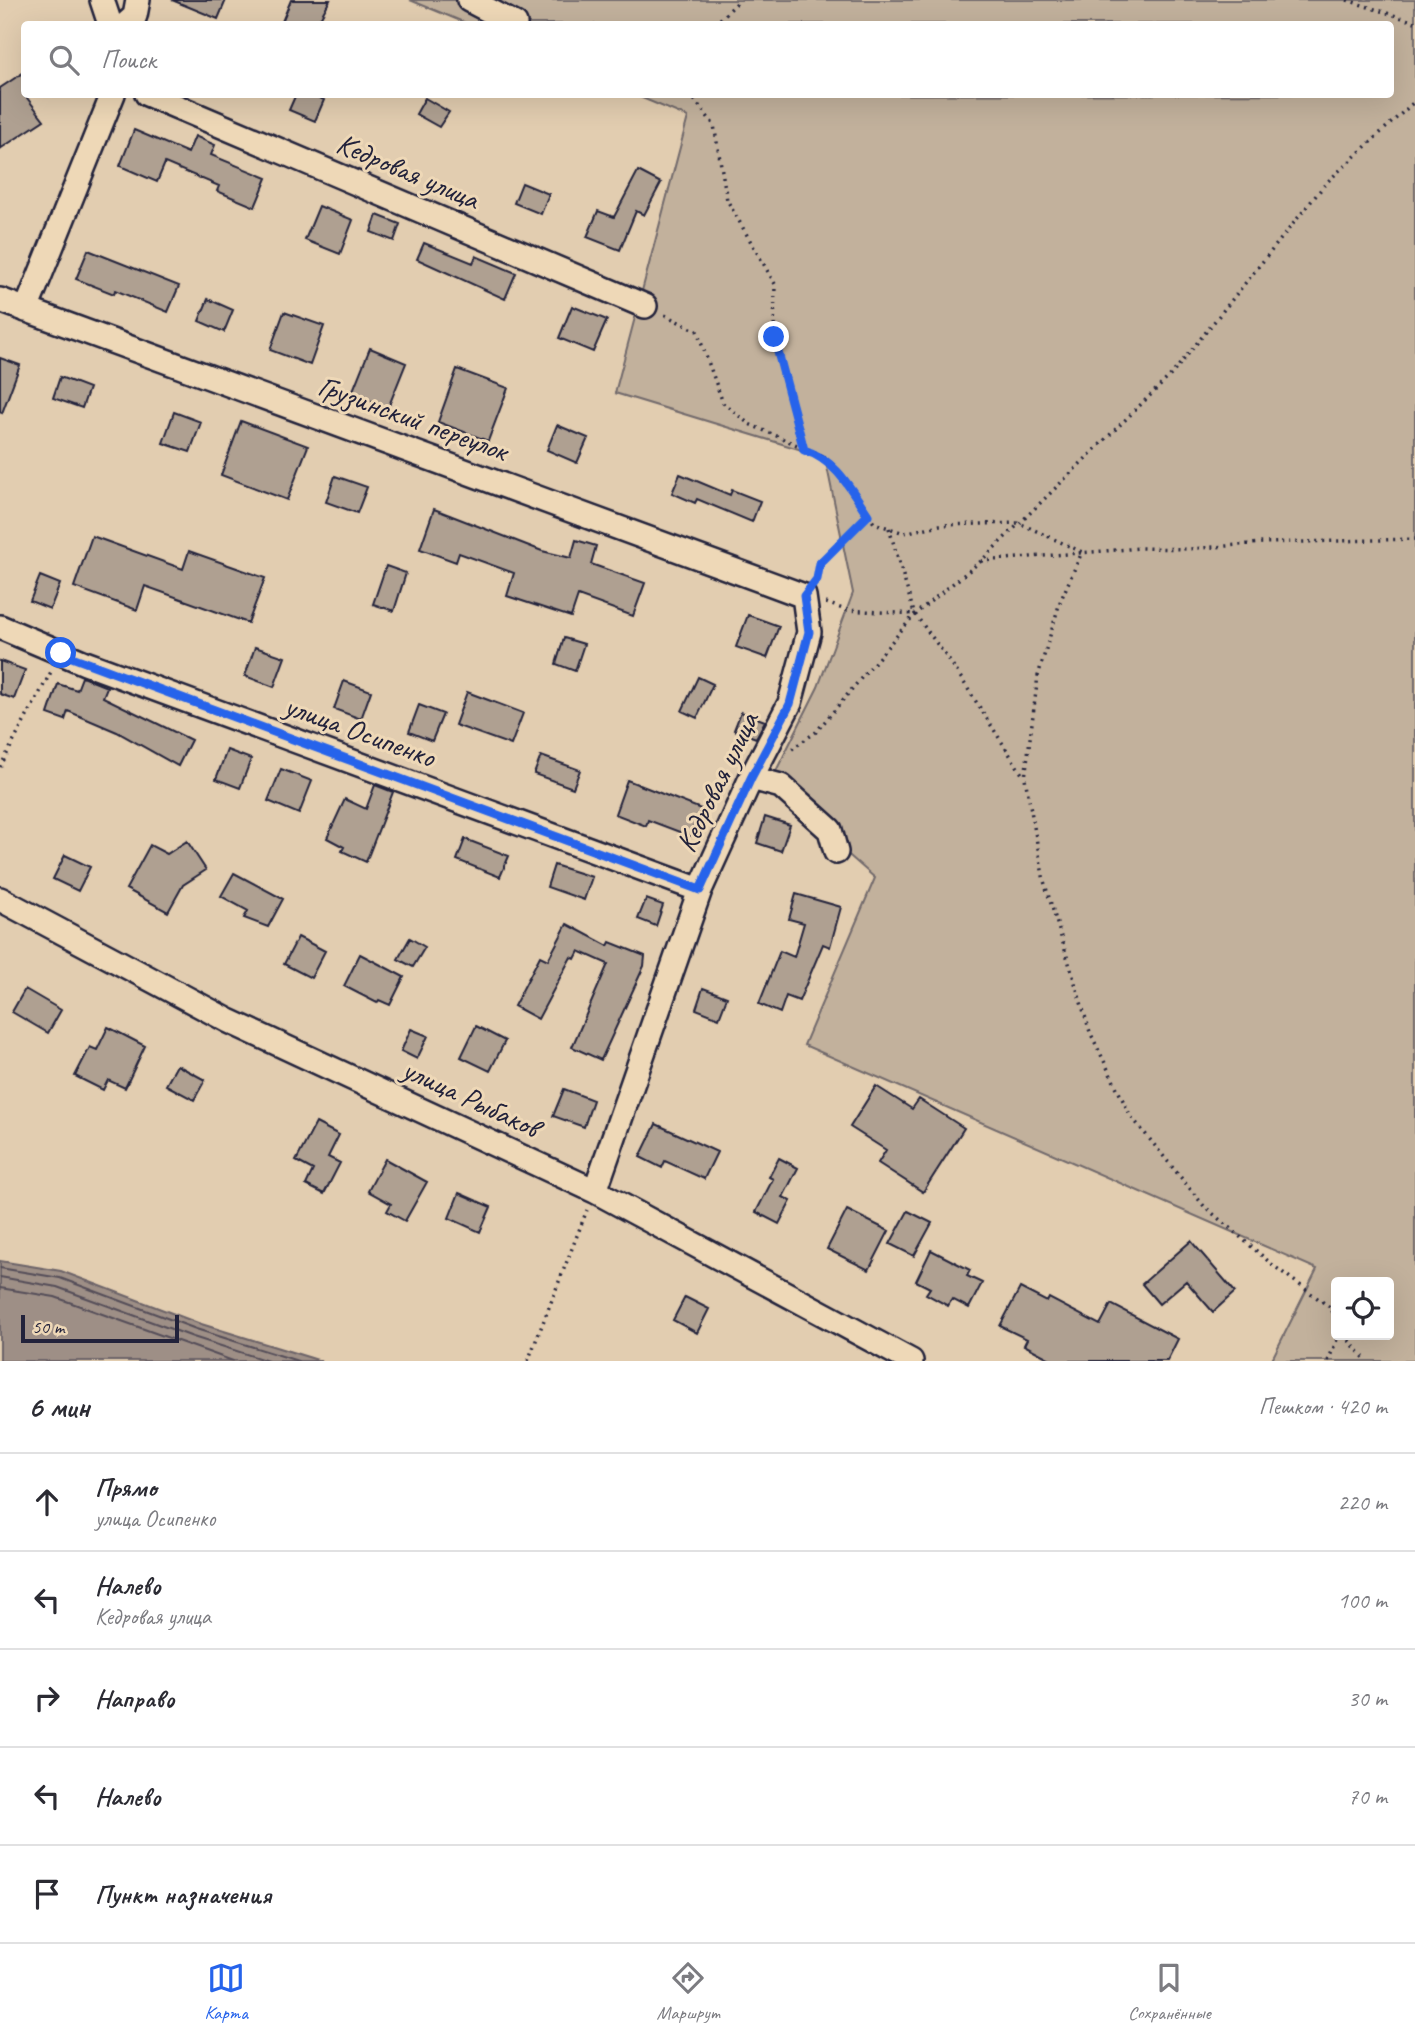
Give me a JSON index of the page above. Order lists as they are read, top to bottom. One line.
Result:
{"streets":{"street":["Кедровая улица","Грузинский переулок","улица Осипенко","улица Рыбаков"]},"crossings":[["Кедровая улица","Грузинский переулок"],["Кедровая улица","улица Осипенко"],["Кедровая улица","улица Рыбаков"]],"scale_bar":"50 m","page":{"search":"Поиск","scale":"50 m","heading":["6 мин","Пешком · 420 m"],"list":[["Прямо","улица Осипенко","220 m"],["Налево","Кедровая улица","100 m"],["Направо","30 m"],["Налево","70 m"],"Пункт назначения"],"nav":["Карта","Маршрут","Сохранённые"]}}
